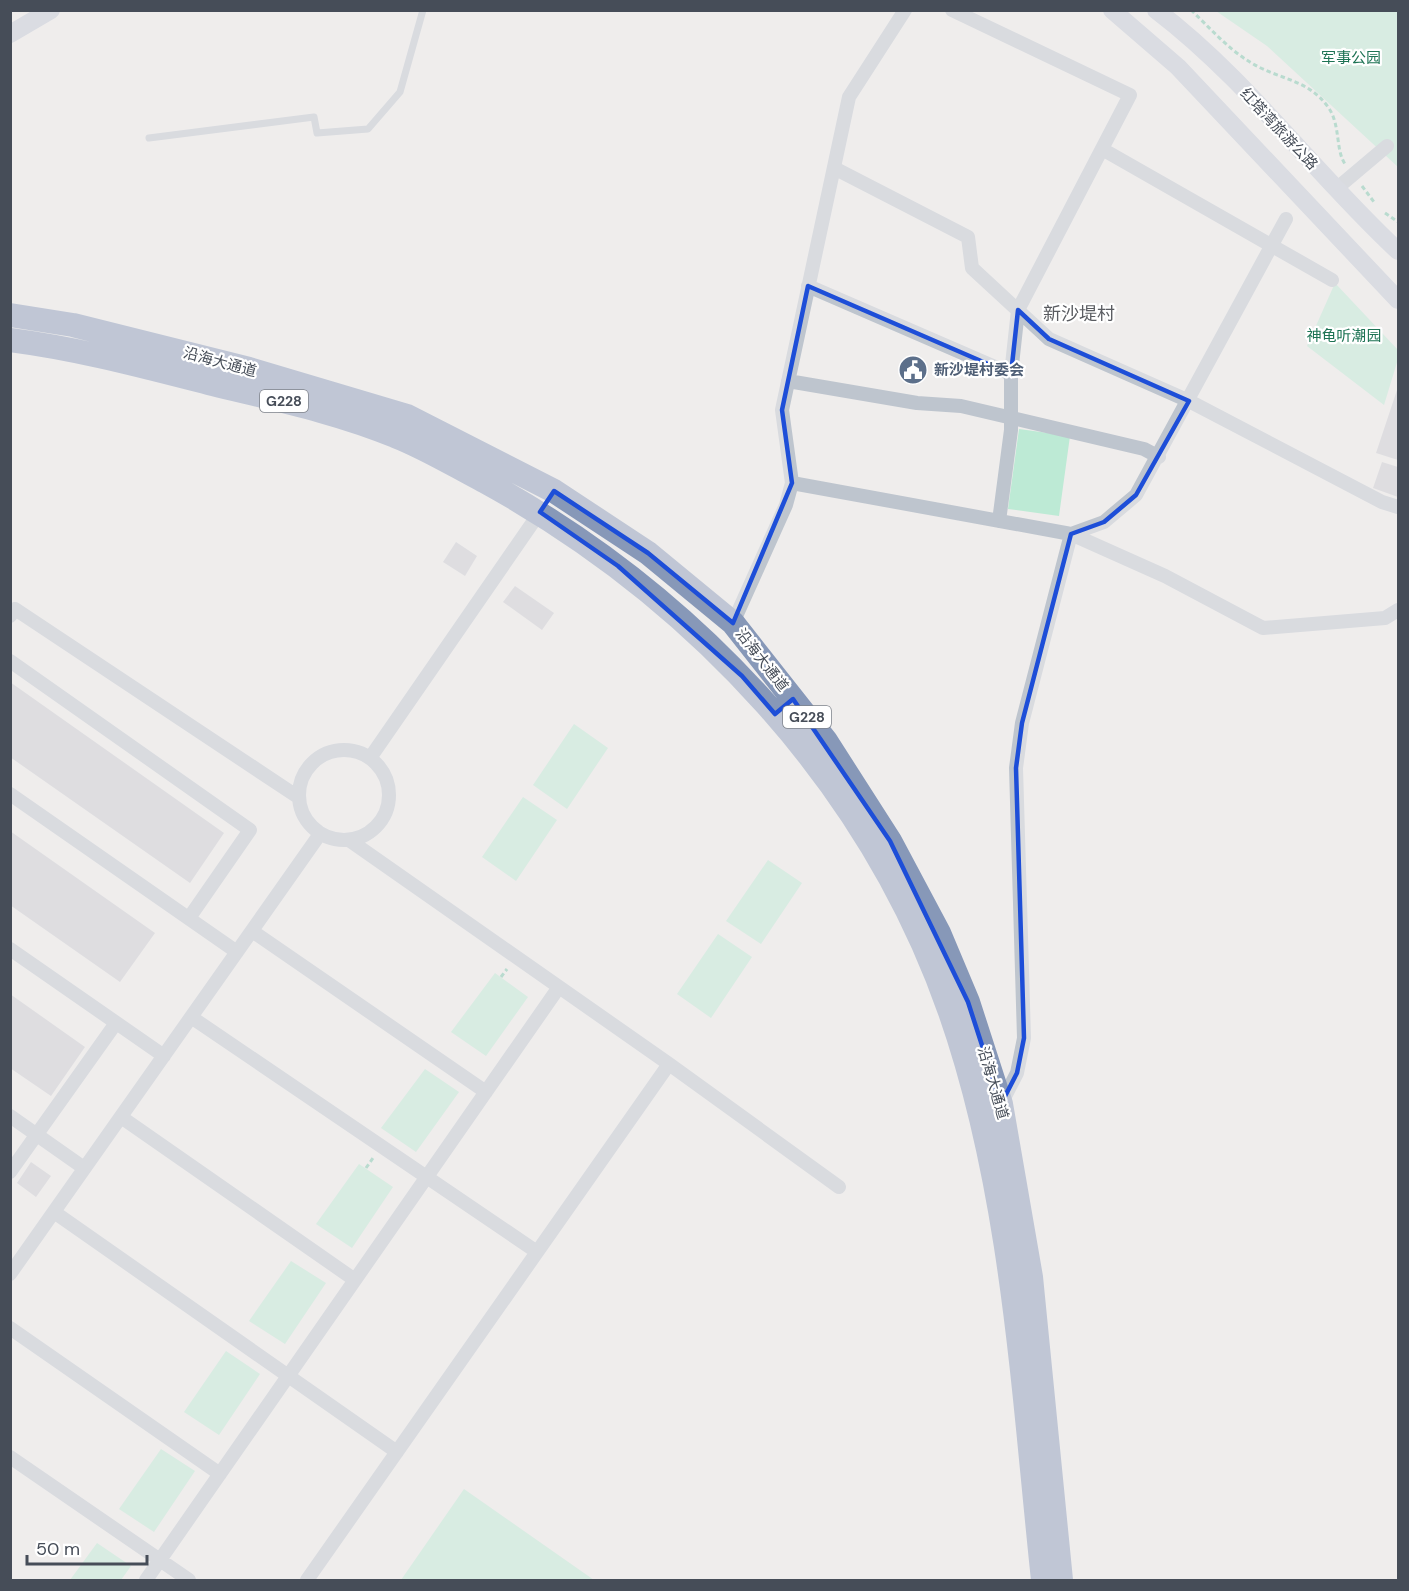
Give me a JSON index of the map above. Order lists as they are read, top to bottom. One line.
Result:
{"streets":{"highway":["沿海大通道","G228"],"main road":["红塔湾旅游公路"]},"districts":["新沙堤村"],"parks":["军事公园","神龟听潮园"],"places":{"public building":["新沙堤村委会"]},"scale_bar":"50 m"}
